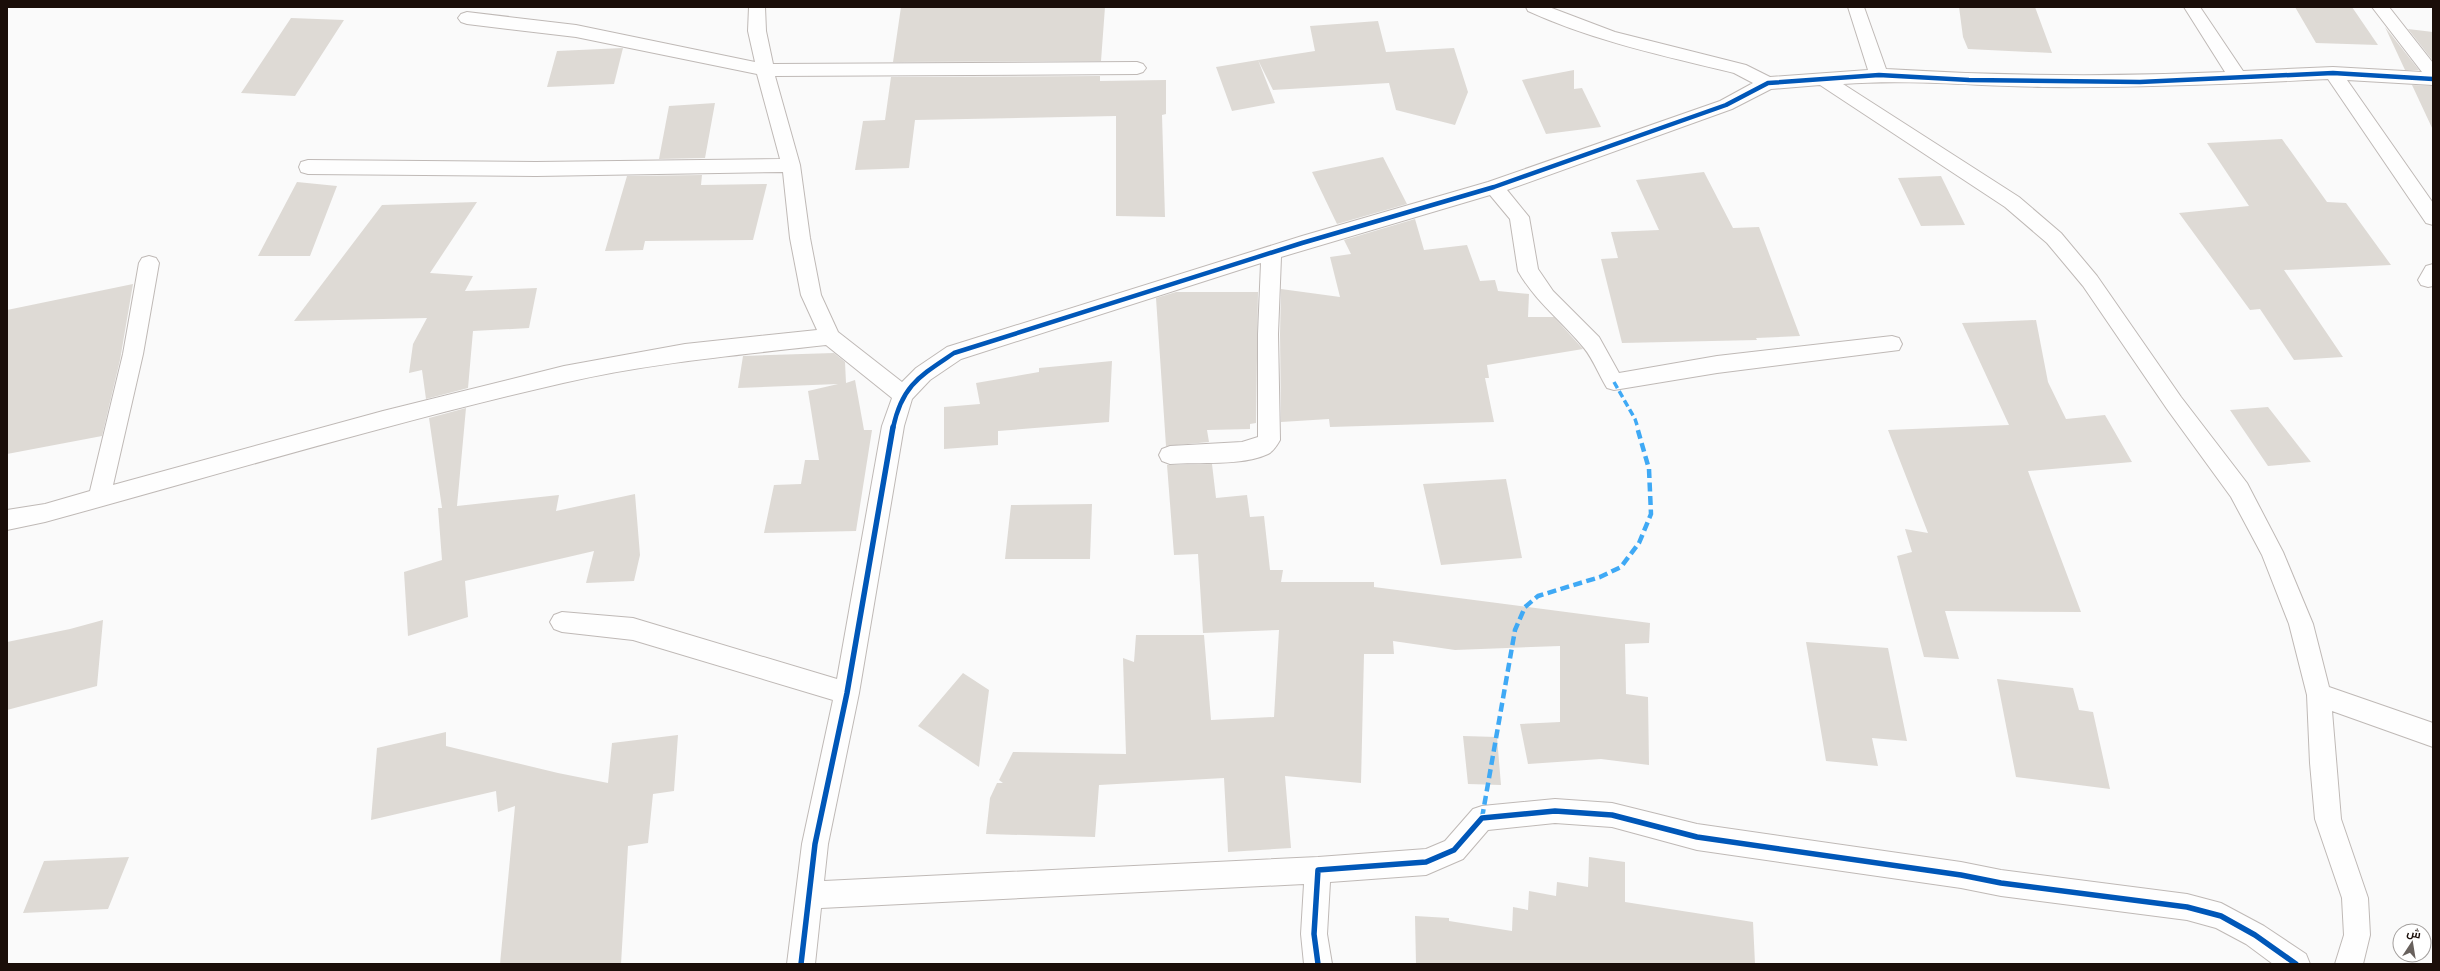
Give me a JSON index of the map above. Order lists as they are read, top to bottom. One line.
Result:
{"north":"top"}
